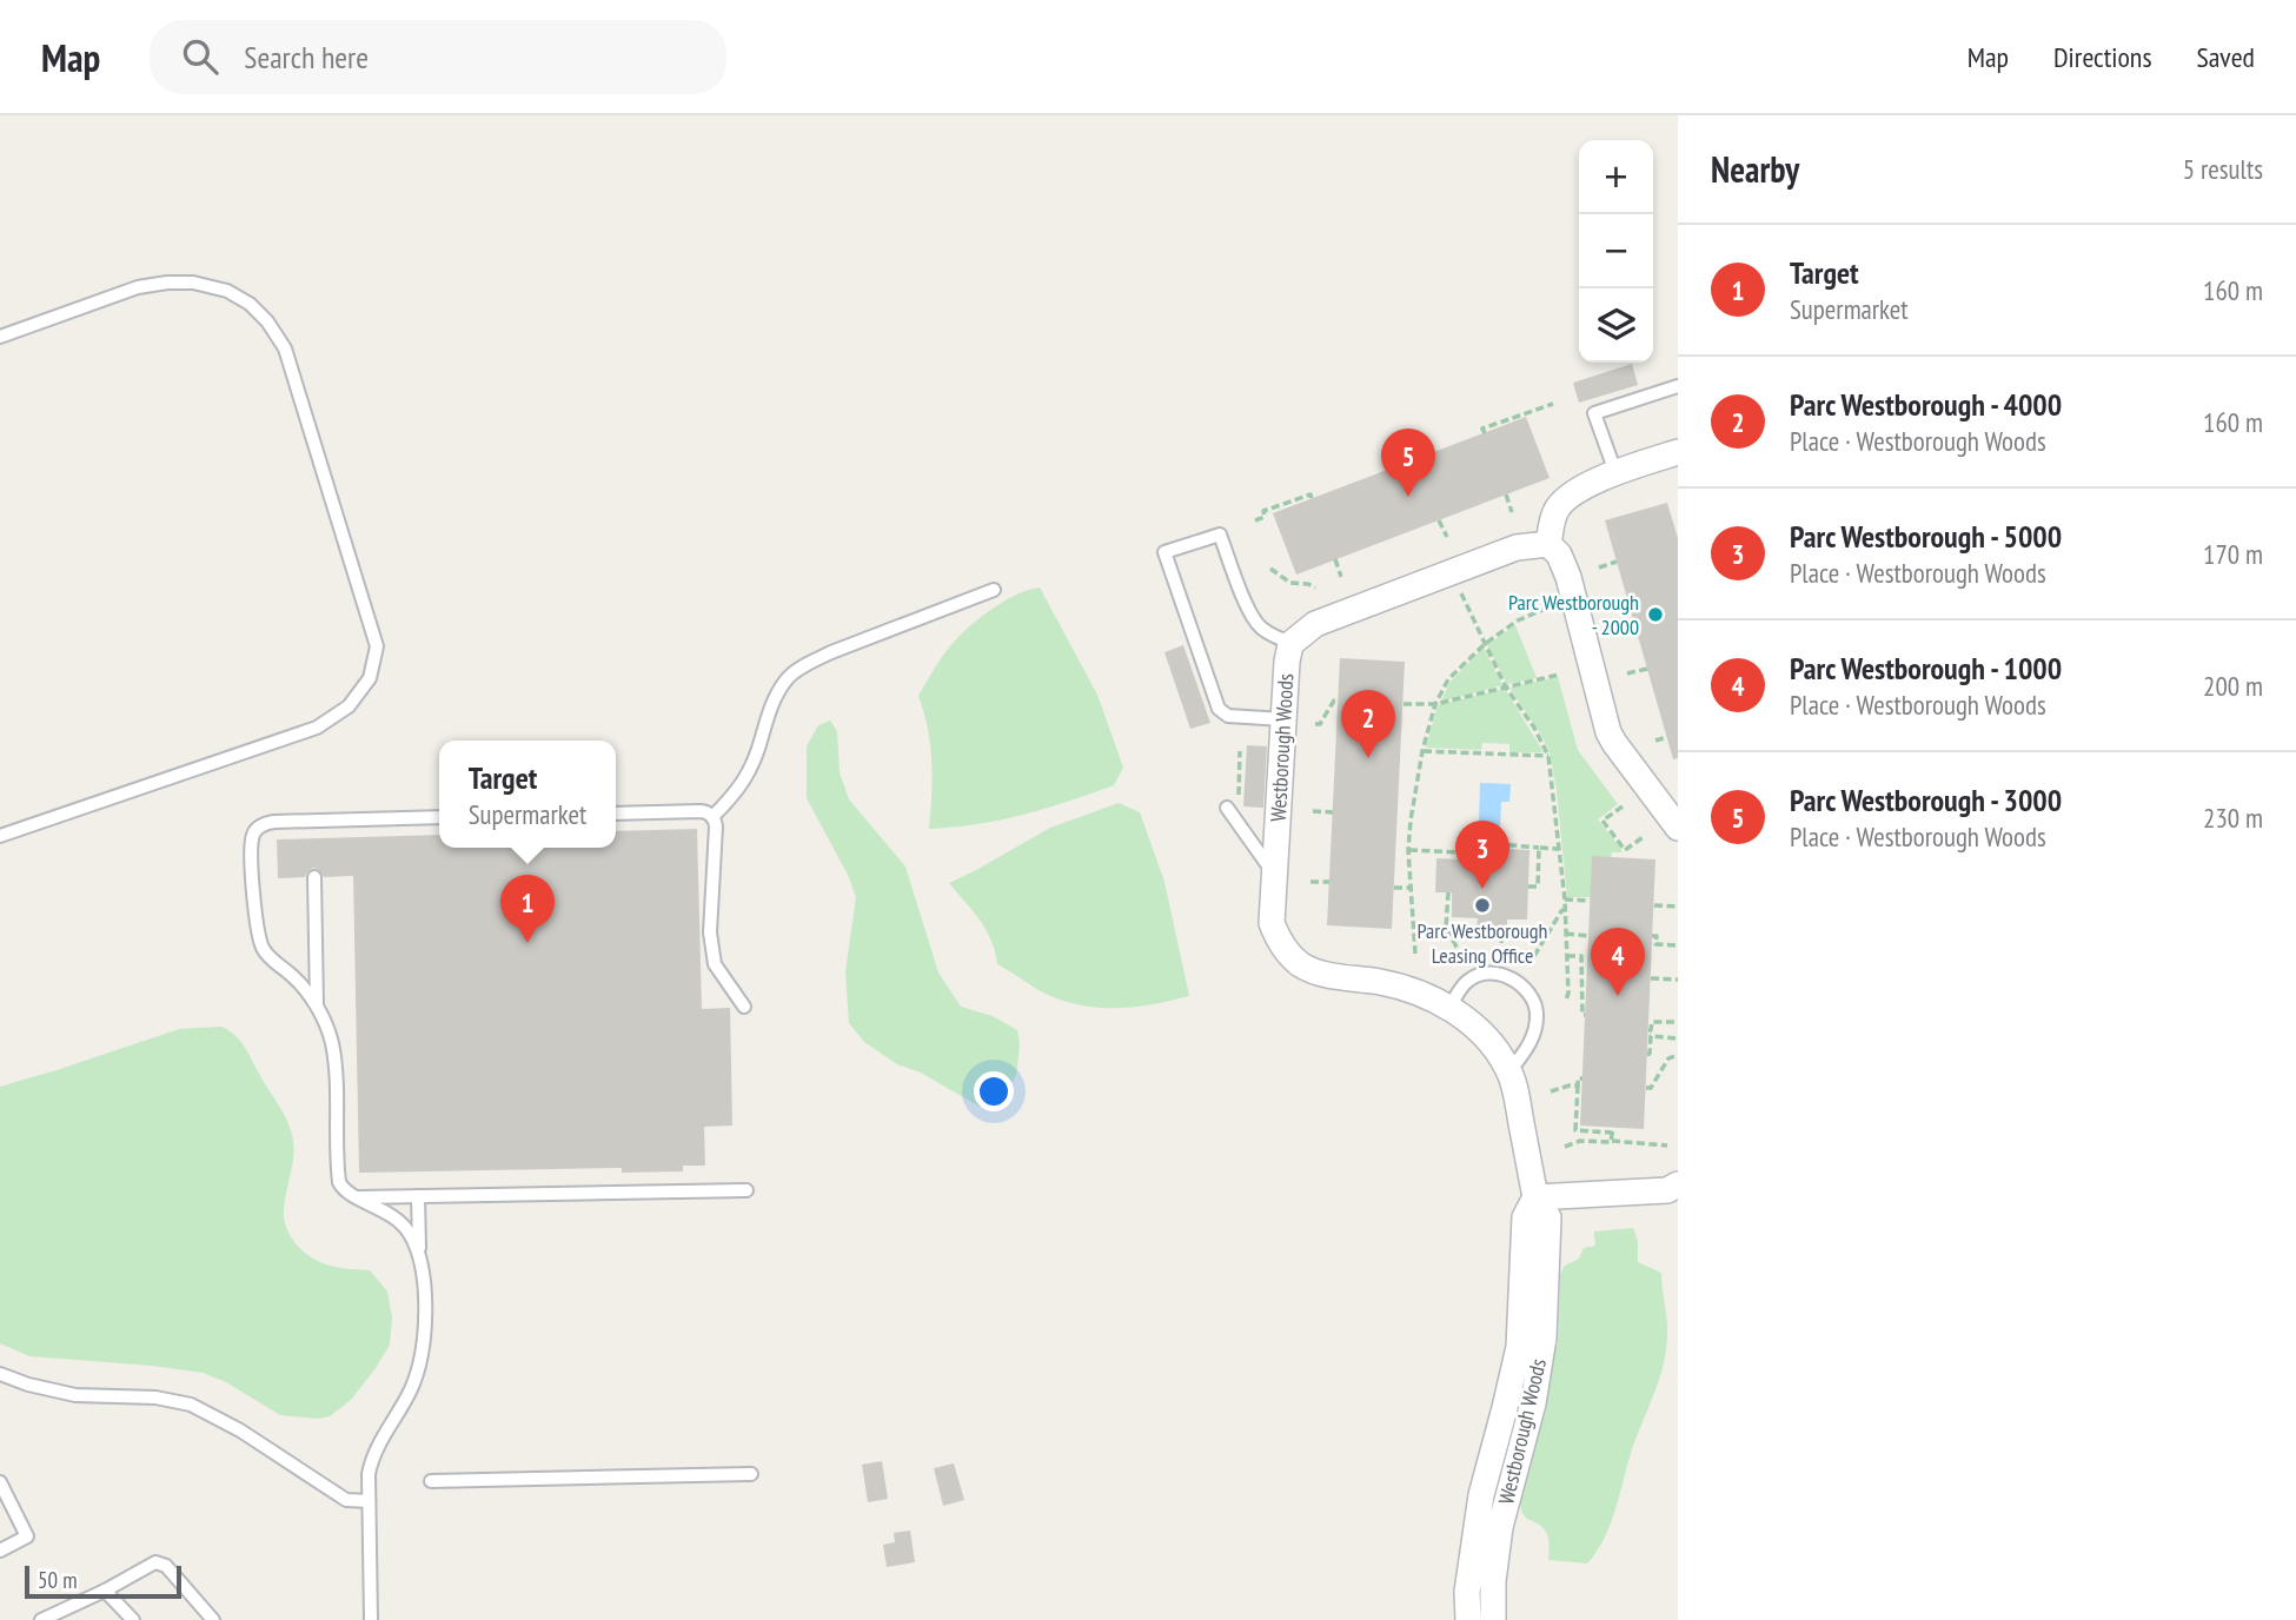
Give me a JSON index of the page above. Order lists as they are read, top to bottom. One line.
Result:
{"streets":{"street":["Westborough Woods"]},"places":["Parc Westborough - 2000","Parc Westborough Leasing Office"],"scale_bar":"50 m","page":{"header":"Map","search":"Search here","nav":["Map","Directions","Saved"],"heading":["Nearby","5 results"],"map_buttons":["+","−"],"list":[{"mark":"1","name":"Target","note":"Supermarket","value":"160 m"},{"mark":"2","name":"Parc Westborough - 4000","note":"Place · Westborough Woods","value":"160 m"},{"mark":"3","name":"Parc Westborough - 5000","note":"Place · Westborough Woods","value":"170 m"},{"mark":"4","name":"Parc Westborough - 1000","note":"Place · Westborough Woods","value":"200 m"},{"mark":"5","name":"Parc Westborough - 3000","note":"Place · Westborough Woods","value":"230 m"}],"pins":["5","2","3","1","4"],"popup":["Target","Supermarket"],"scale":"50 m"}}
